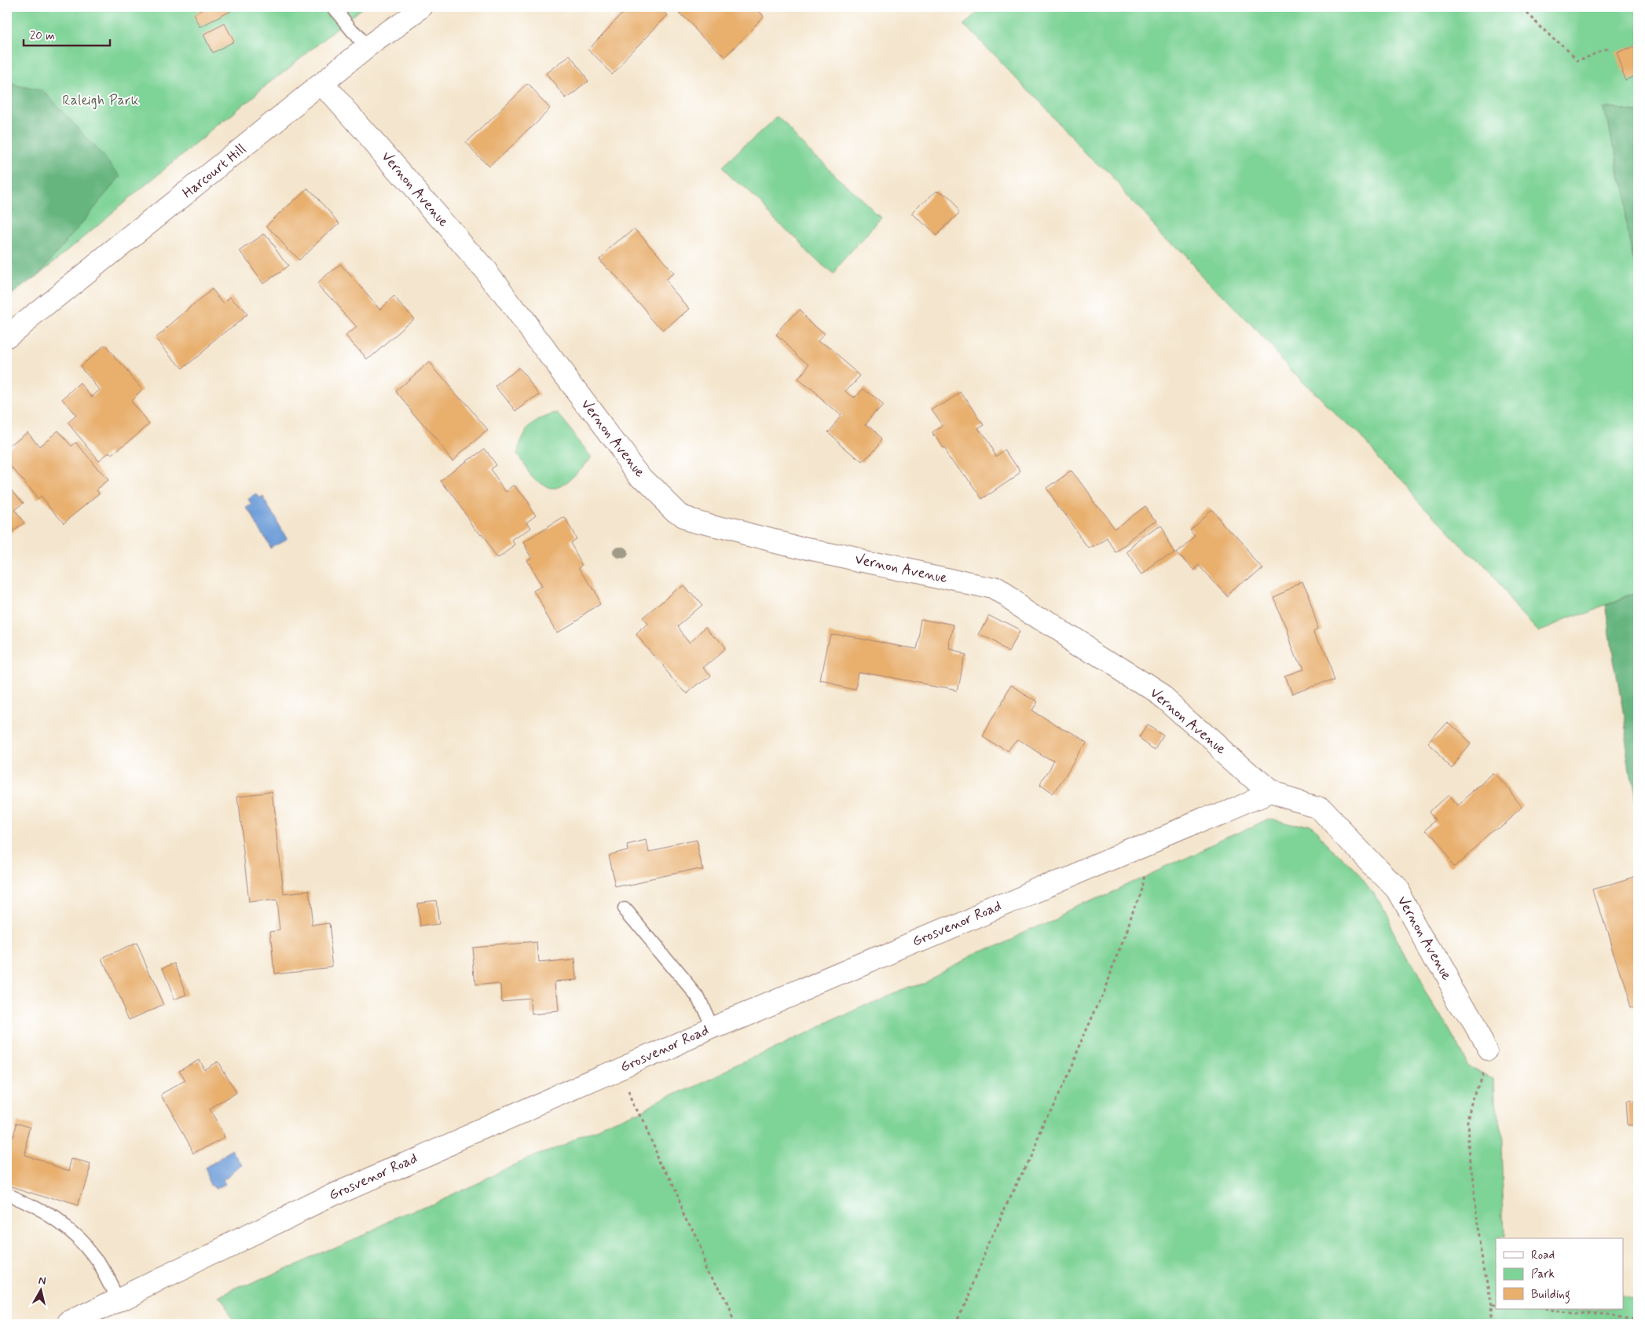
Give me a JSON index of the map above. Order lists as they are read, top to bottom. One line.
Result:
{"streets":{"street":["Harcourt Hill","Vernon Avenue","Grosvenor Road"]},"crossings":[["Harcourt Hill","Vernon Avenue"],["Vernon Avenue","Grosvenor Road"]],"parks":["Raleigh Park"],"legend":["Road","Park","Building"],"scale_bar":"20 m","north":"top"}
